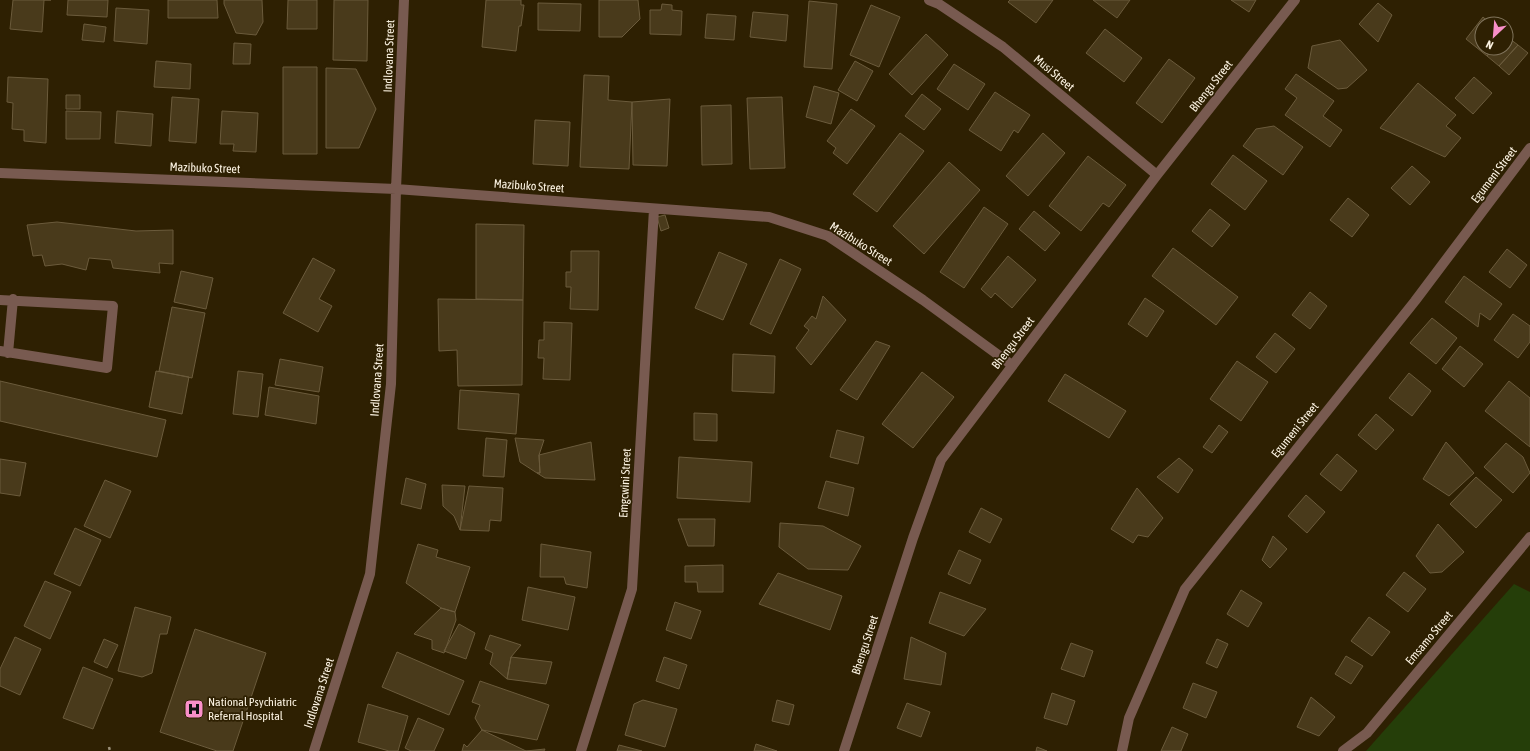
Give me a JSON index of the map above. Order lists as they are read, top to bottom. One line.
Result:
{"streets":{"street":["Indlovana Street","Musi Street","Bhengu Street","Mazibuko Street","Egumeni Street","Emgcwini Street","Emsamo Street"]},"crossings":[["Indlovana Street","Mazibuko Street"],["Musi Street","Bhengu Street"],["Bhengu Street","Mazibuko Street"],["Mazibuko Street","Emgcwini Street"]],"places":{"hospital":["National Psychiatric Referral Hospital"]},"north":"bottom left"}
